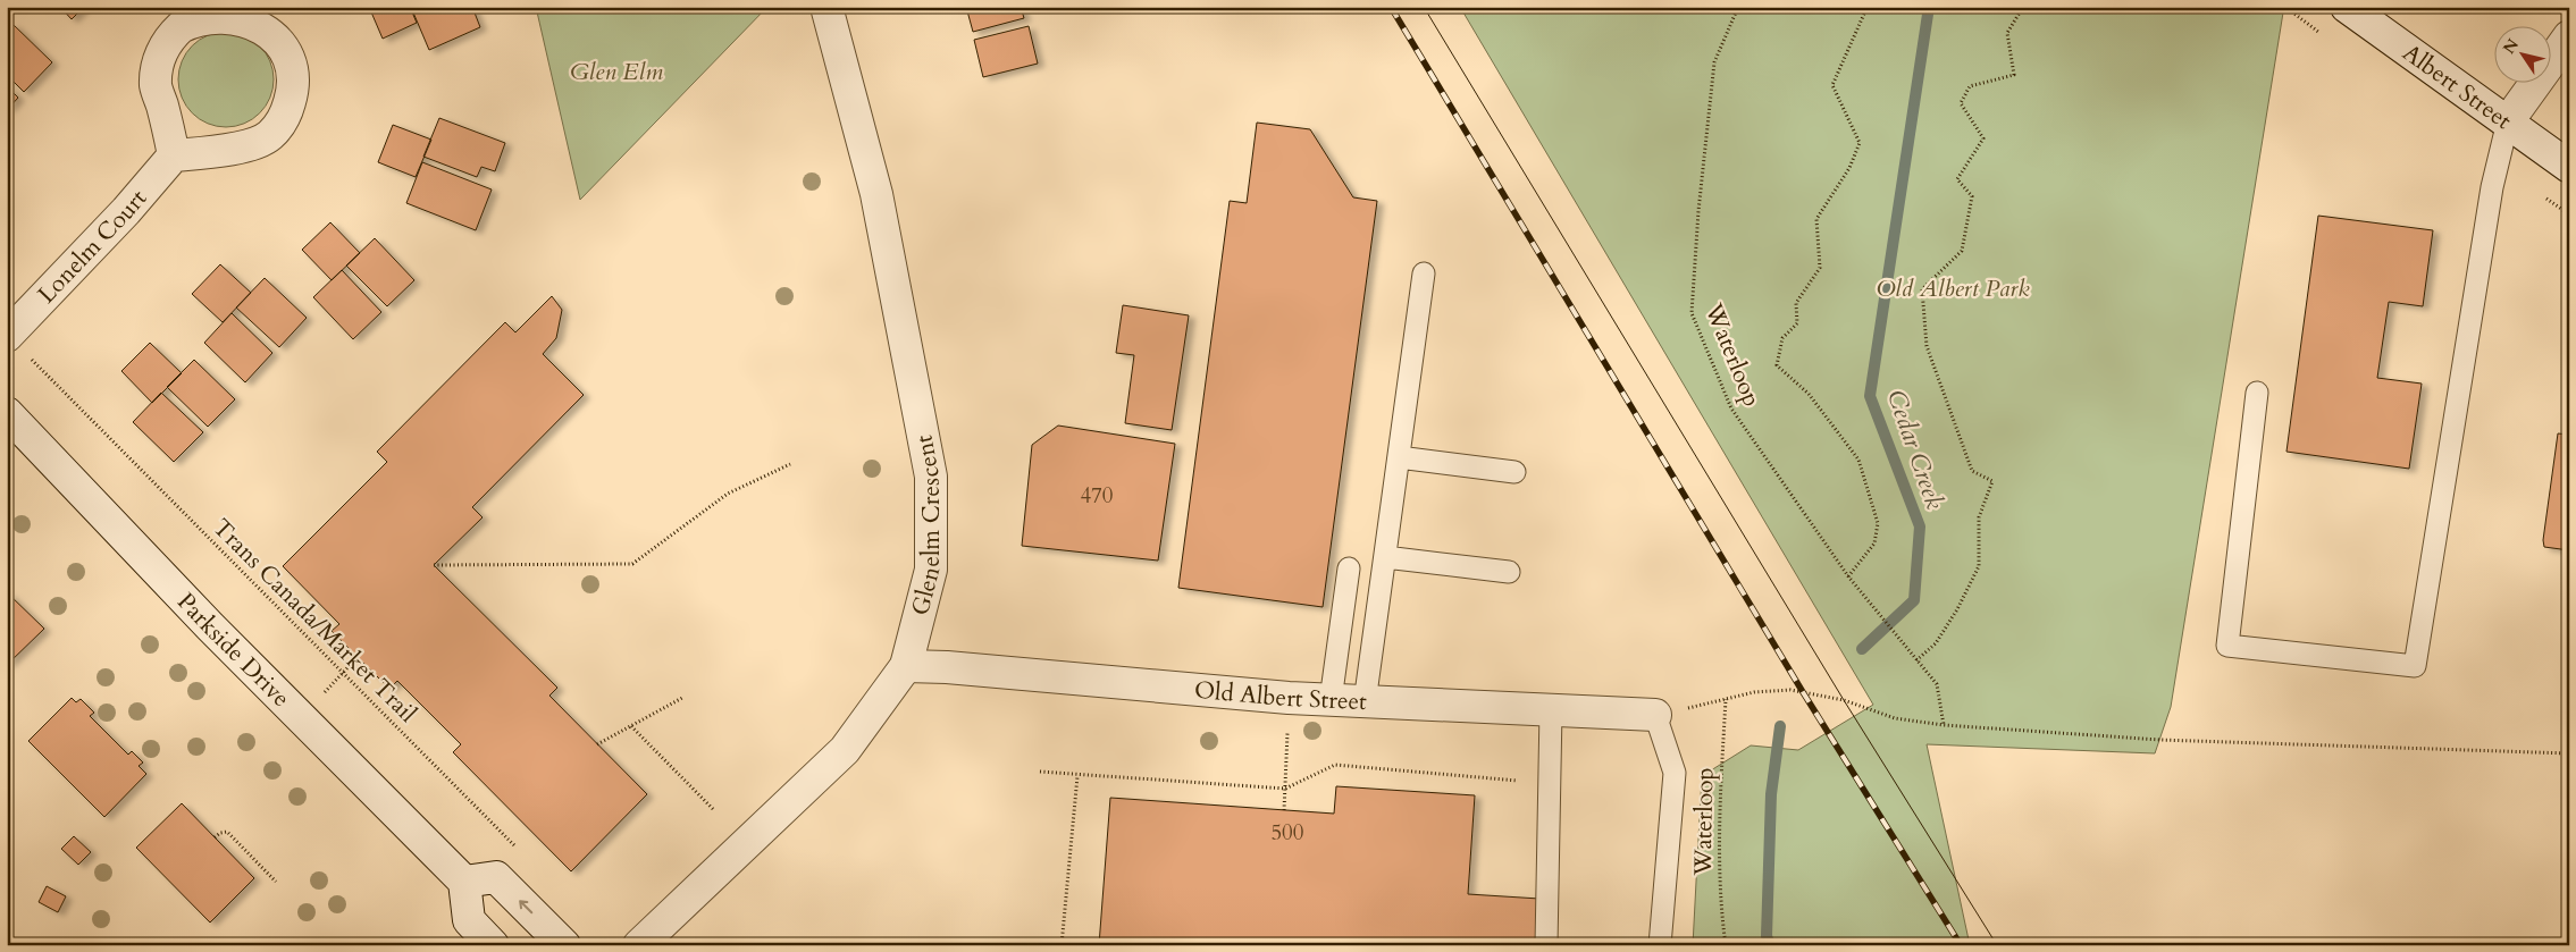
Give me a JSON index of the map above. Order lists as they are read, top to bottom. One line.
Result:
{"streets":{"street":["Albert Street","Lonelm Court","Glenelm Crescent","Parkside Drive","Old Albert Street"],"path":["Waterloop","Trans Canada/Market Trail"]},"crossings":[["Lonelm Court","Trans Canada/Market Trail"],["Glenelm Crescent","Old Albert Street"]],"water":["Cedar Creek"],"parks":["Glen Elm","Old Albert Park"],"house_numbers":["470","500"],"north":"top left"}
